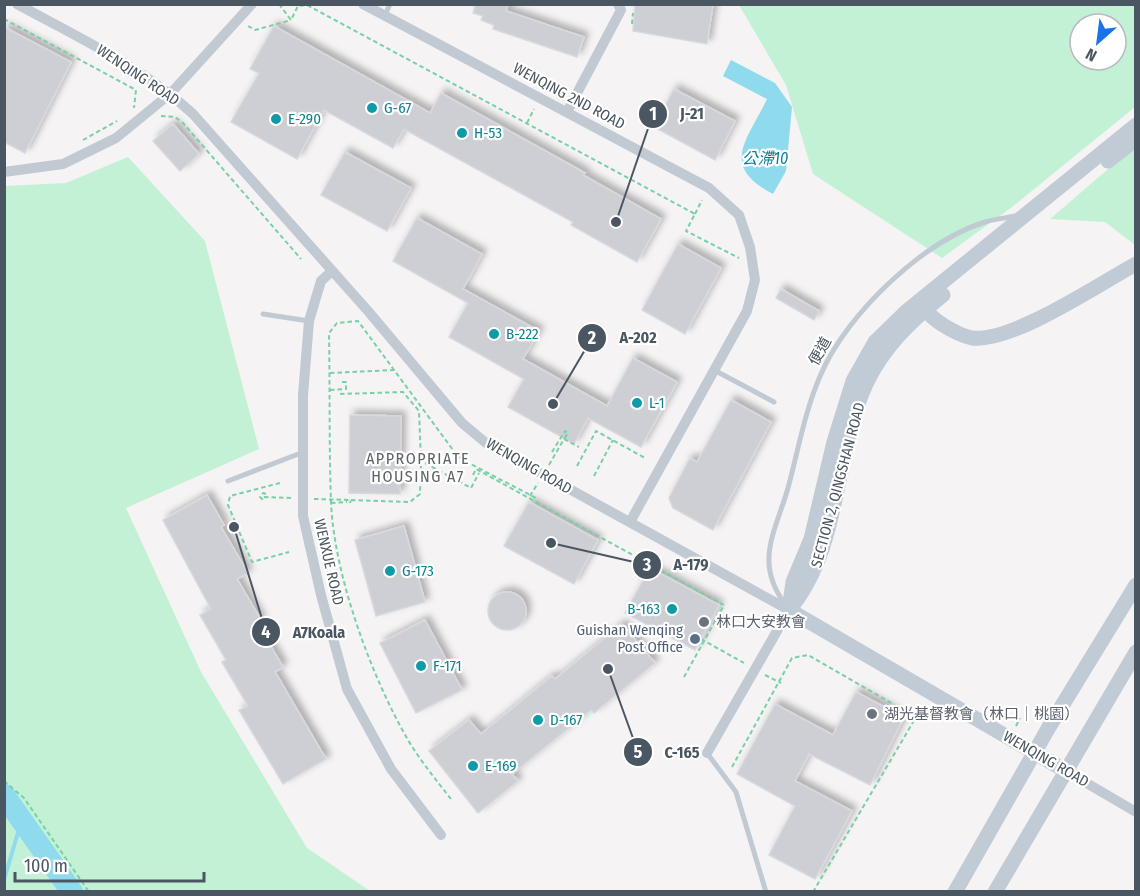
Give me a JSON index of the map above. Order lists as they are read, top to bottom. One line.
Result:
{"streets":{"street":["WENQING ROAD","WENQING 2ND ROAD","SECTION 2, QINGSHAN ROAD","WENXUE ROAD"],"lane":["便道"]},"crossings":[["WENQING ROAD","WENQING 2ND ROAD"],["WENQING ROAD","便道"],["WENQING ROAD","SECTION 2, QINGSHAN ROAD"],["WENQING ROAD","WENXUE ROAD"],["便道","SECTION 2, QINGSHAN ROAD"]],"districts":["APPROPRIATE HOUSING A7"],"water":["公滯10"],"places":["G-67","E-290","H-53","J-21","B-222","L-1","A-202","A7Koala","A-179","G-173","B-163","林口大安教會","Guishan Wenqing Post Office","F-171","C-165","湖光基督教會（林口｜桃園）","D-167","E-169"],"scale_bar":"100 m","north":"bottom left"}
